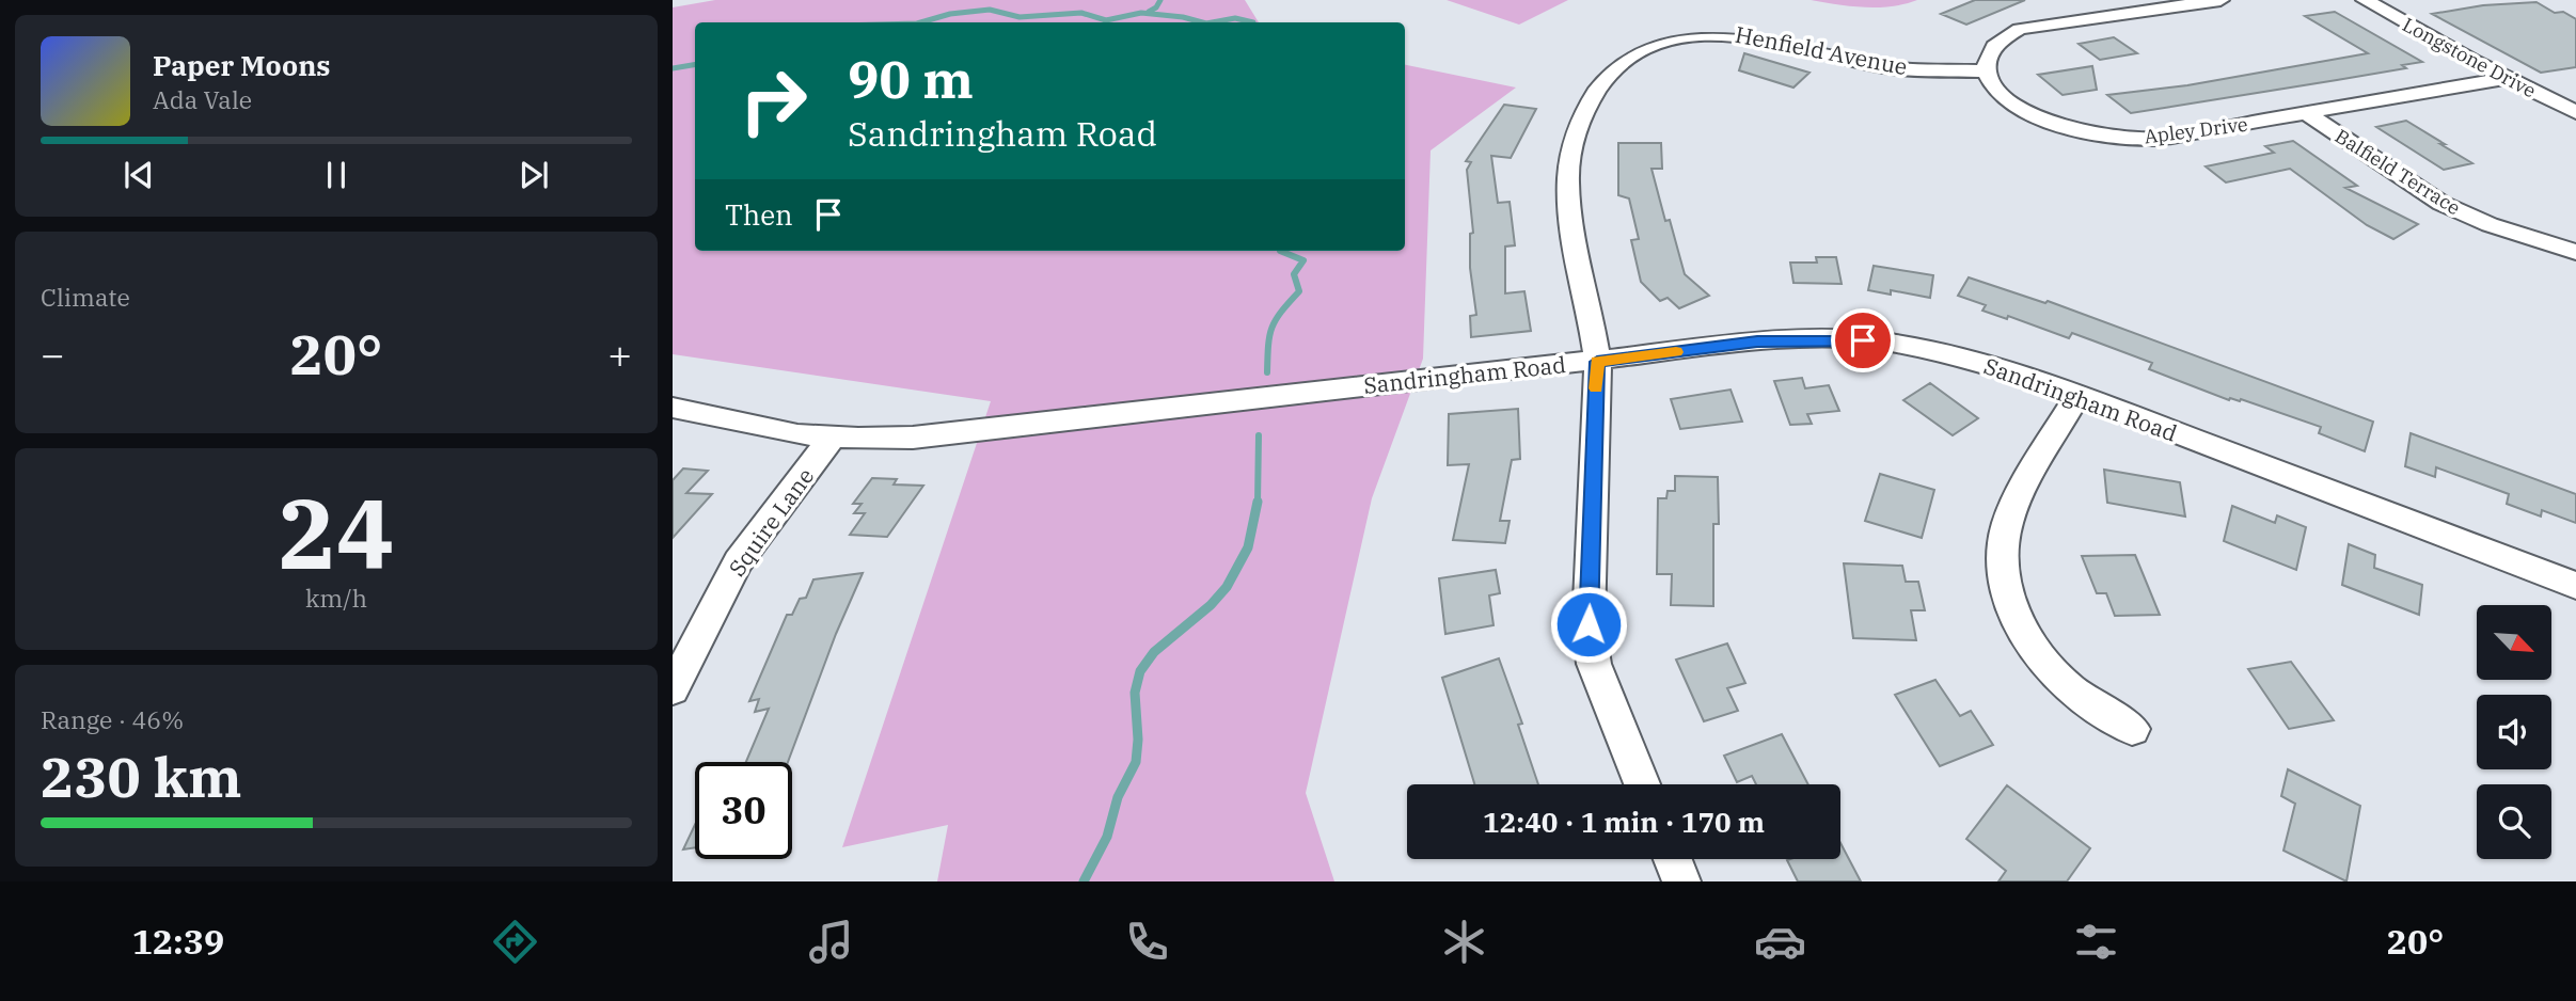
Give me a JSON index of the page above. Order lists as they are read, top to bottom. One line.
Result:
{"streets":{"street":["Henfield Avenue","Longstone Drive","Apley Drive","Balfield Terrace","Sandringham Road","Squire Lane"]},"crossings":[["Henfield Avenue","Apley Drive"],["Henfield Avenue","Sandringham Road"],["Longstone Drive","Apley Drive"],["Apley Drive","Balfield Terrace"],["Sandringham Road","Squire Lane"]],"north":"bottom right","page":{"turn":["90 m","Sandringham Road"],"song":["Paper Moons","Ada Vale"],"then":"Then","tile":["Climate",["24","km/h"],["Range · 46%","230 km"]],"heat":["−","20°","+"],"limit":"30","trip":"12:40 · 1 min · 170 m","tabs":["12:39","20°"]}}
